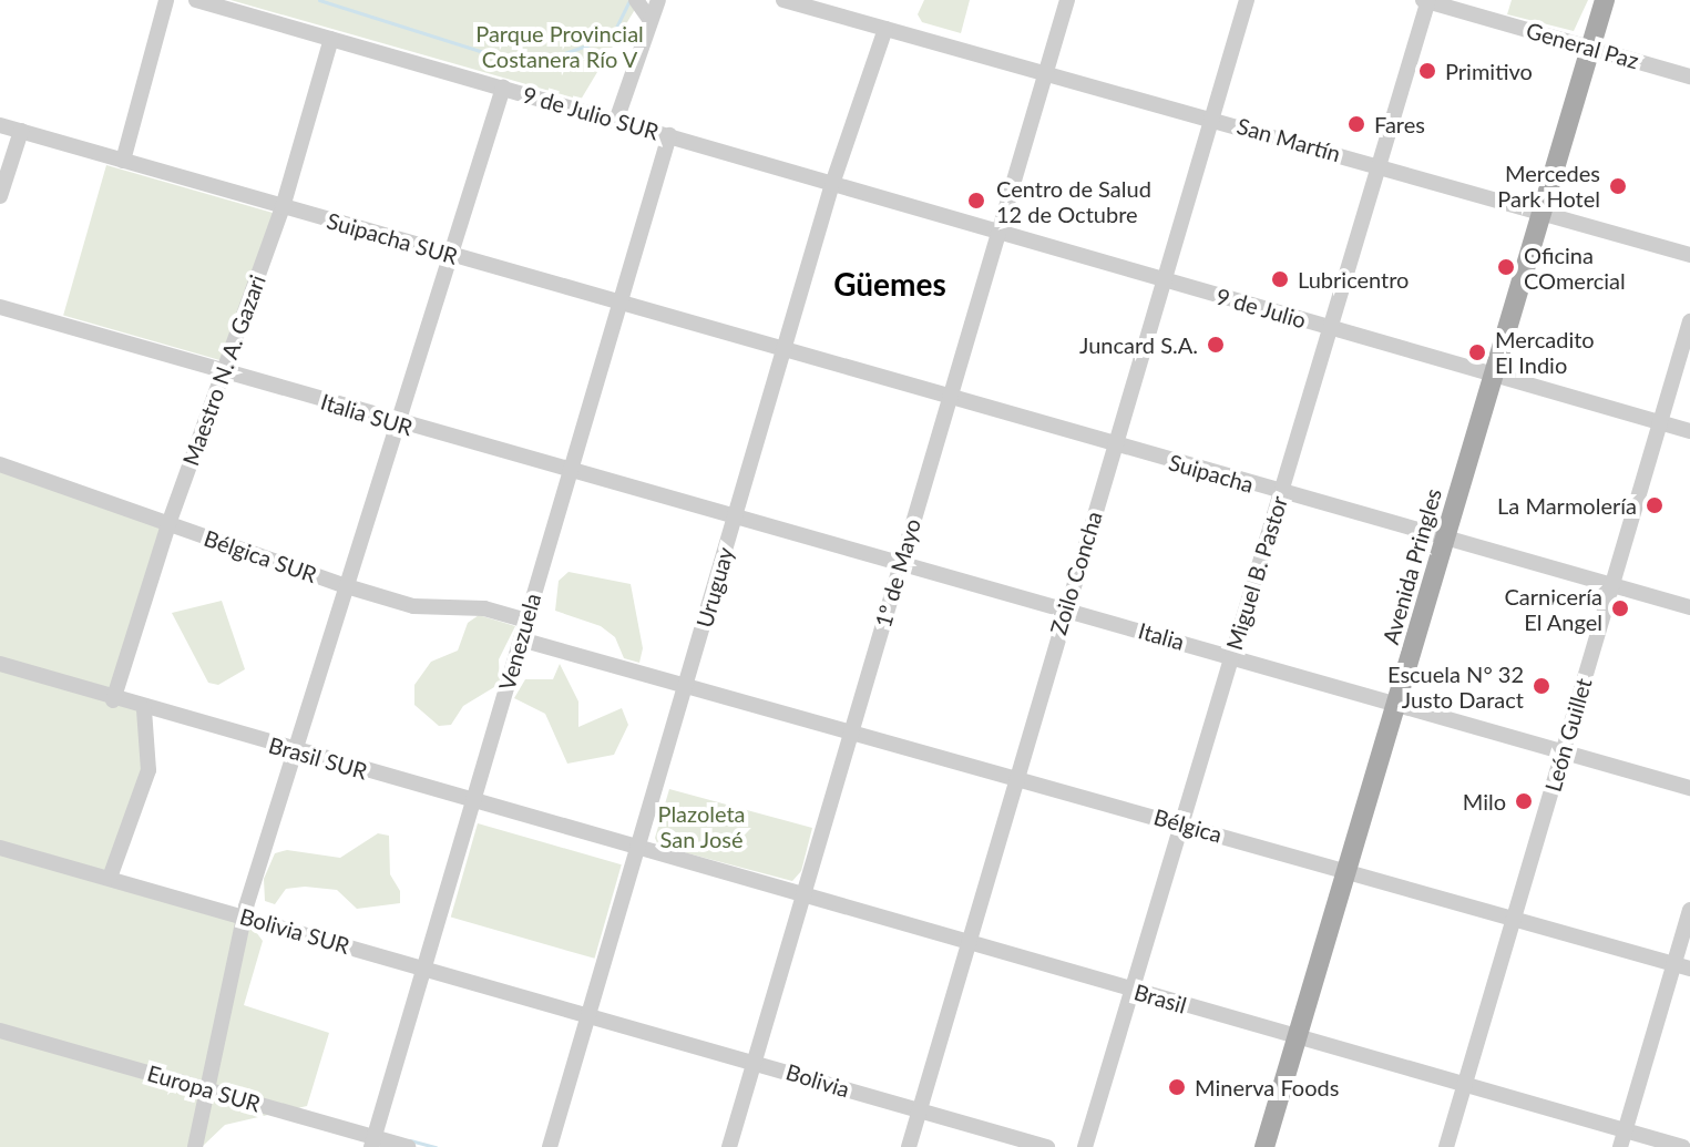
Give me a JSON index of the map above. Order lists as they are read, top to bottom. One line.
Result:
{"streets":{"main road":["Avenida Pringles"],"street":["General Paz","9 de Julio SUR","San Martín","Suipacha SUR","9 de Julio","Maestro N. A. Gazari","Italia SUR","Suipacha","Bélgica SUR","1º de Mayo","Zoilo Concha","Miguel B. Pastor","Uruguay","Italia","Venezuela","León Guillet","Brasil SUR","Bélgica","Bolivia SUR","Brasil","Bolivia","Europa SUR"]},"crossings":[["General Paz","Avenida Pringles"],["General Paz","Miguel B. Pastor"],["9 de Julio SUR","9 de Julio"],["9 de Julio SUR","Maestro N. A. Gazari"],["9 de Julio SUR","Uruguay"],["9 de Julio SUR","Venezuela"],["San Martín","Avenida Pringles"],["San Martín","1º de Mayo"],["San Martín","Zoilo Concha"],["San Martín","Miguel B. Pastor"],["San Martín","Uruguay"],["Suipacha SUR","Maestro N. A. Gazari"],["Suipacha SUR","Suipacha"],["Suipacha SUR","Uruguay"],["Suipacha SUR","Venezuela"],["9 de Julio","Avenida Pringles"],["9 de Julio","1º de Mayo"],["9 de Julio","Zoilo Concha"],["9 de Julio","Miguel B. Pastor"],["9 de Julio","Uruguay"],["9 de Julio","León Guillet"],["Maestro N. A. Gazari","Italia SUR"],["Maestro N. A. Gazari","Bélgica SUR"],["Maestro N. A. Gazari","Brasil SUR"],["Italia SUR","Uruguay"],["Italia SUR","Italia"],["Italia SUR","Venezuela"],["Suipacha","Avenida Pringles"],["Suipacha","1º de Mayo"],["Suipacha","Zoilo Concha"],["Suipacha","Miguel B. Pastor"],["Suipacha","Uruguay"],["Suipacha","León Guillet"],["Bélgica SUR","Venezuela"],["Avenida Pringles","Italia"],["Avenida Pringles","Bélgica"],["Avenida Pringles","Brasil"],["1º de Mayo","Italia"],["1º de Mayo","Bélgica"],["1º de Mayo","Brasil"],["1º de Mayo","Bolivia"],["Zoilo Concha","Italia"],["Zoilo Concha","Bélgica"],["Zoilo Concha","Brasil"],["Zoilo Concha","Bolivia"],["Miguel B. Pastor","Italia"],["Miguel B. Pastor","Bélgica"],["Miguel B. Pastor","Brasil"],["Uruguay","Italia"],["Uruguay","Brasil SUR"],["Uruguay","Bélgica"],["Uruguay","Bolivia SUR"],["Uruguay","Brasil"],["Uruguay","Bolivia"],["Italia","León Guillet"],["Venezuela","Brasil SUR"],["Venezuela","Bolivia SUR"],["Venezuela","Europa SUR"],["León Guillet","Bélgica"],["León Guillet","Brasil"],["Brasil SUR","Brasil"],["Bolivia SUR","Bolivia"]],"districts":["Güemes"],"parks":["Parque Provincial Costanera Río V","Plazoleta San José"],"places":["Primitivo","Fares","Mercedes Park Hotel","Centro de Salud 12 de Octubre","Oficina COmercial","Lubricentro","Juncard S.A.","Mercadito El Indio","La Marmolería","Carnicería El Angel","Escuela N° 32 Justo Daract","Milo","Minerva Foods"]}
